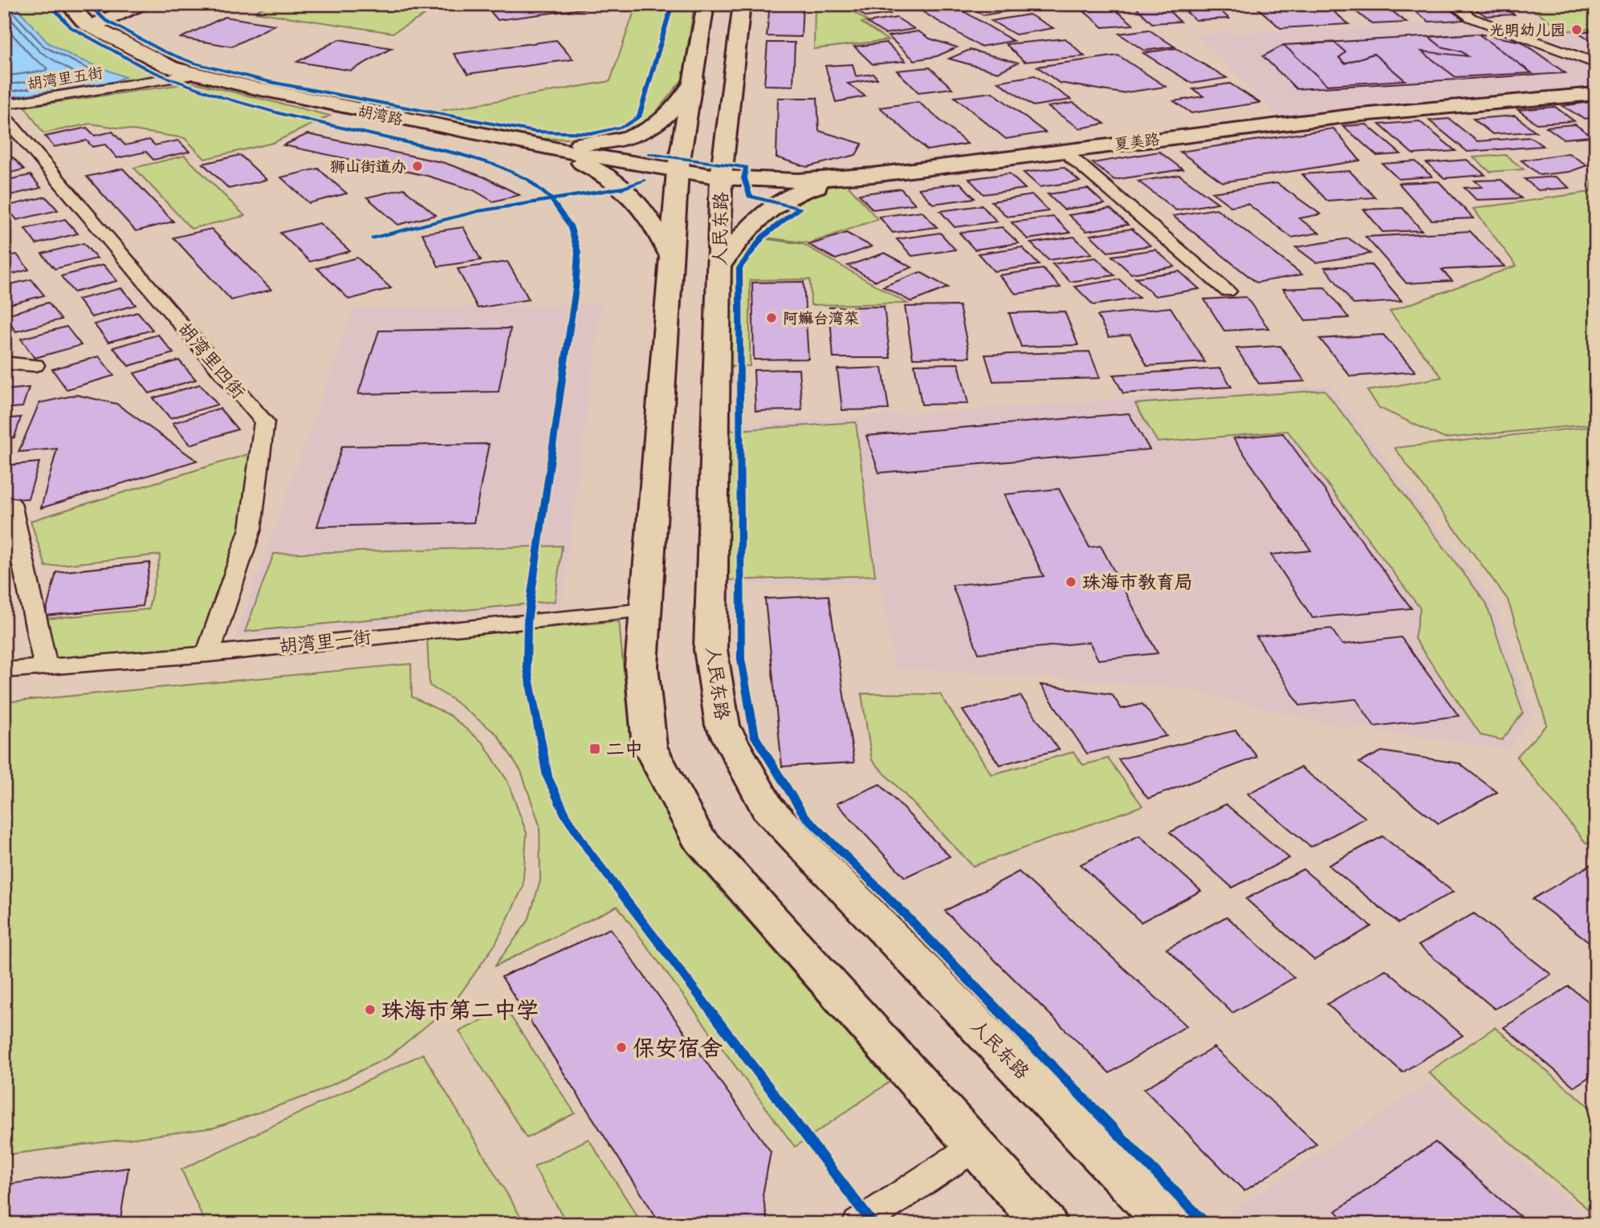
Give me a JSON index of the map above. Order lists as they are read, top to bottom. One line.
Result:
{"streets":{"main road":["胡湾路","夏美路","人民东路"],"lane":["胡湾里五街","胡湾里四街","胡湾里一街"]},"crossings":[["胡湾里五街","胡湾路"],["胡湾路","夏美路"],["夏美路","人民东路"],["胡湾里四街","胡湾里一街"]],"places":{"other":["光明幼儿园","狮山街道办","阿嫲台湾菜","珠海市教育局","珠海市第二中学","保安宿舍"],"transit":["二中"]}}
